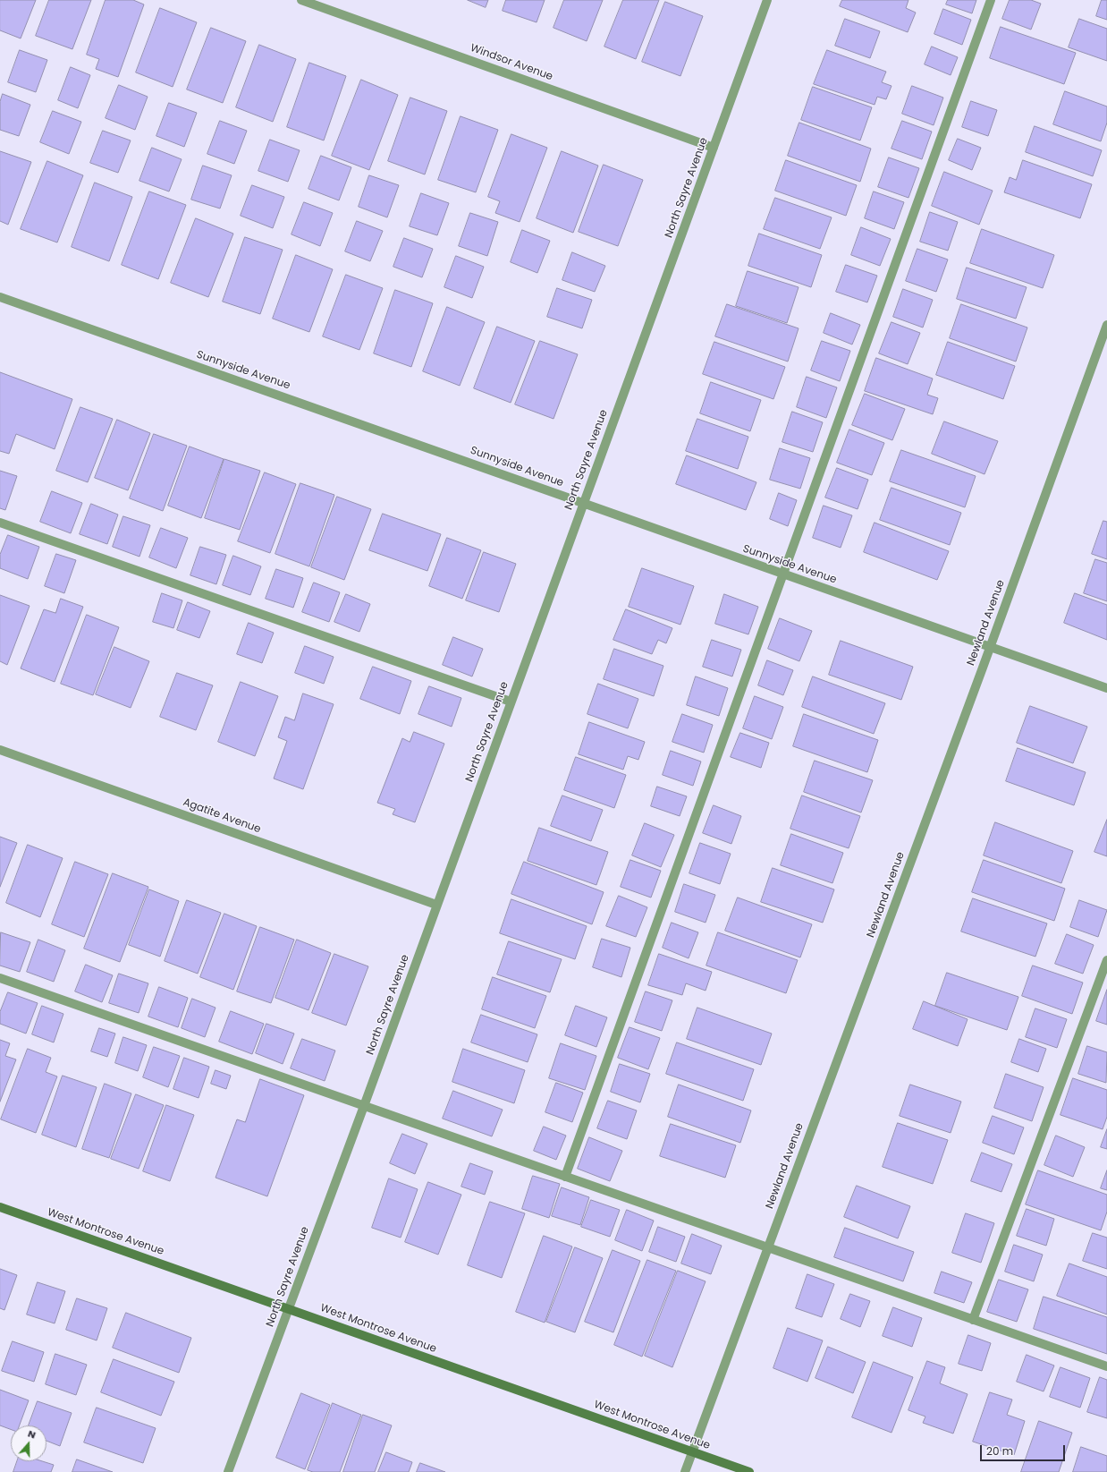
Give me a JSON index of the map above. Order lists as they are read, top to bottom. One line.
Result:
{"streets":{"street":["Windsor Avenue","North Sayre Avenue","Sunnyside Avenue","Newland Avenue","Agatite Avenue","West Montrose Avenue"]},"crossings":[["Windsor Avenue","North Sayre Avenue"],["North Sayre Avenue","Sunnyside Avenue"],["North Sayre Avenue","Agatite Avenue"],["North Sayre Avenue","West Montrose Avenue"],["Sunnyside Avenue","Newland Avenue"],["Newland Avenue","West Montrose Avenue"]],"scale_bar":"20 m","north":"top"}
